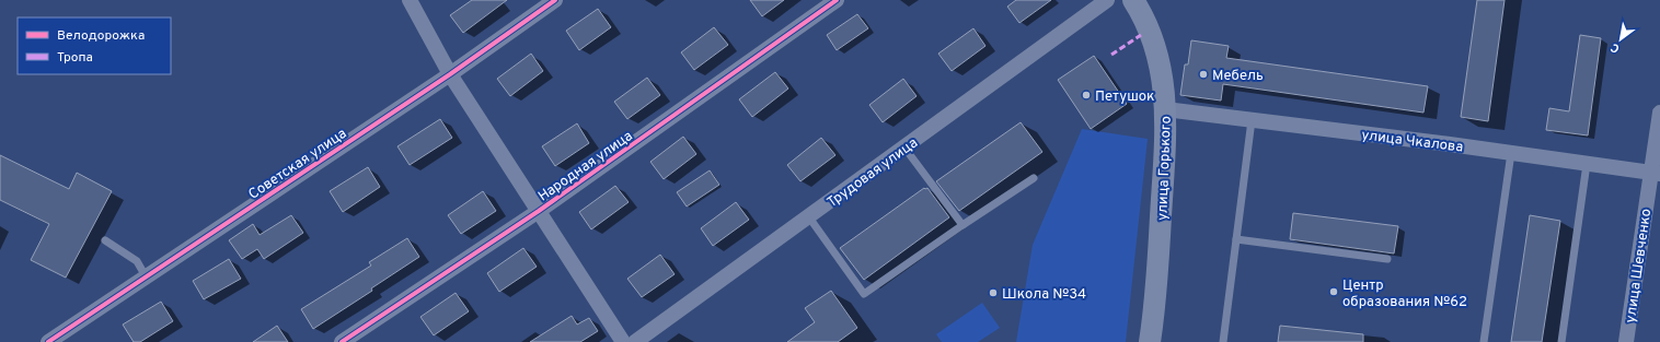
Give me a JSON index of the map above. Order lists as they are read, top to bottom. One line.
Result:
{"streets":{"street":["улица Чкалова","Советская улица","Народная улица","улица Горького","Трудовая улица","улица Шевченко"]},"crossings":[["улица Чкалова","улица Горького"],["улица Чкалова","улица Шевченко"]],"places":["Мебель","Петушок","Центр образования №62","Школа №34"],"legend":["Велодорожка","Тропа"],"north":"bottom left"}
